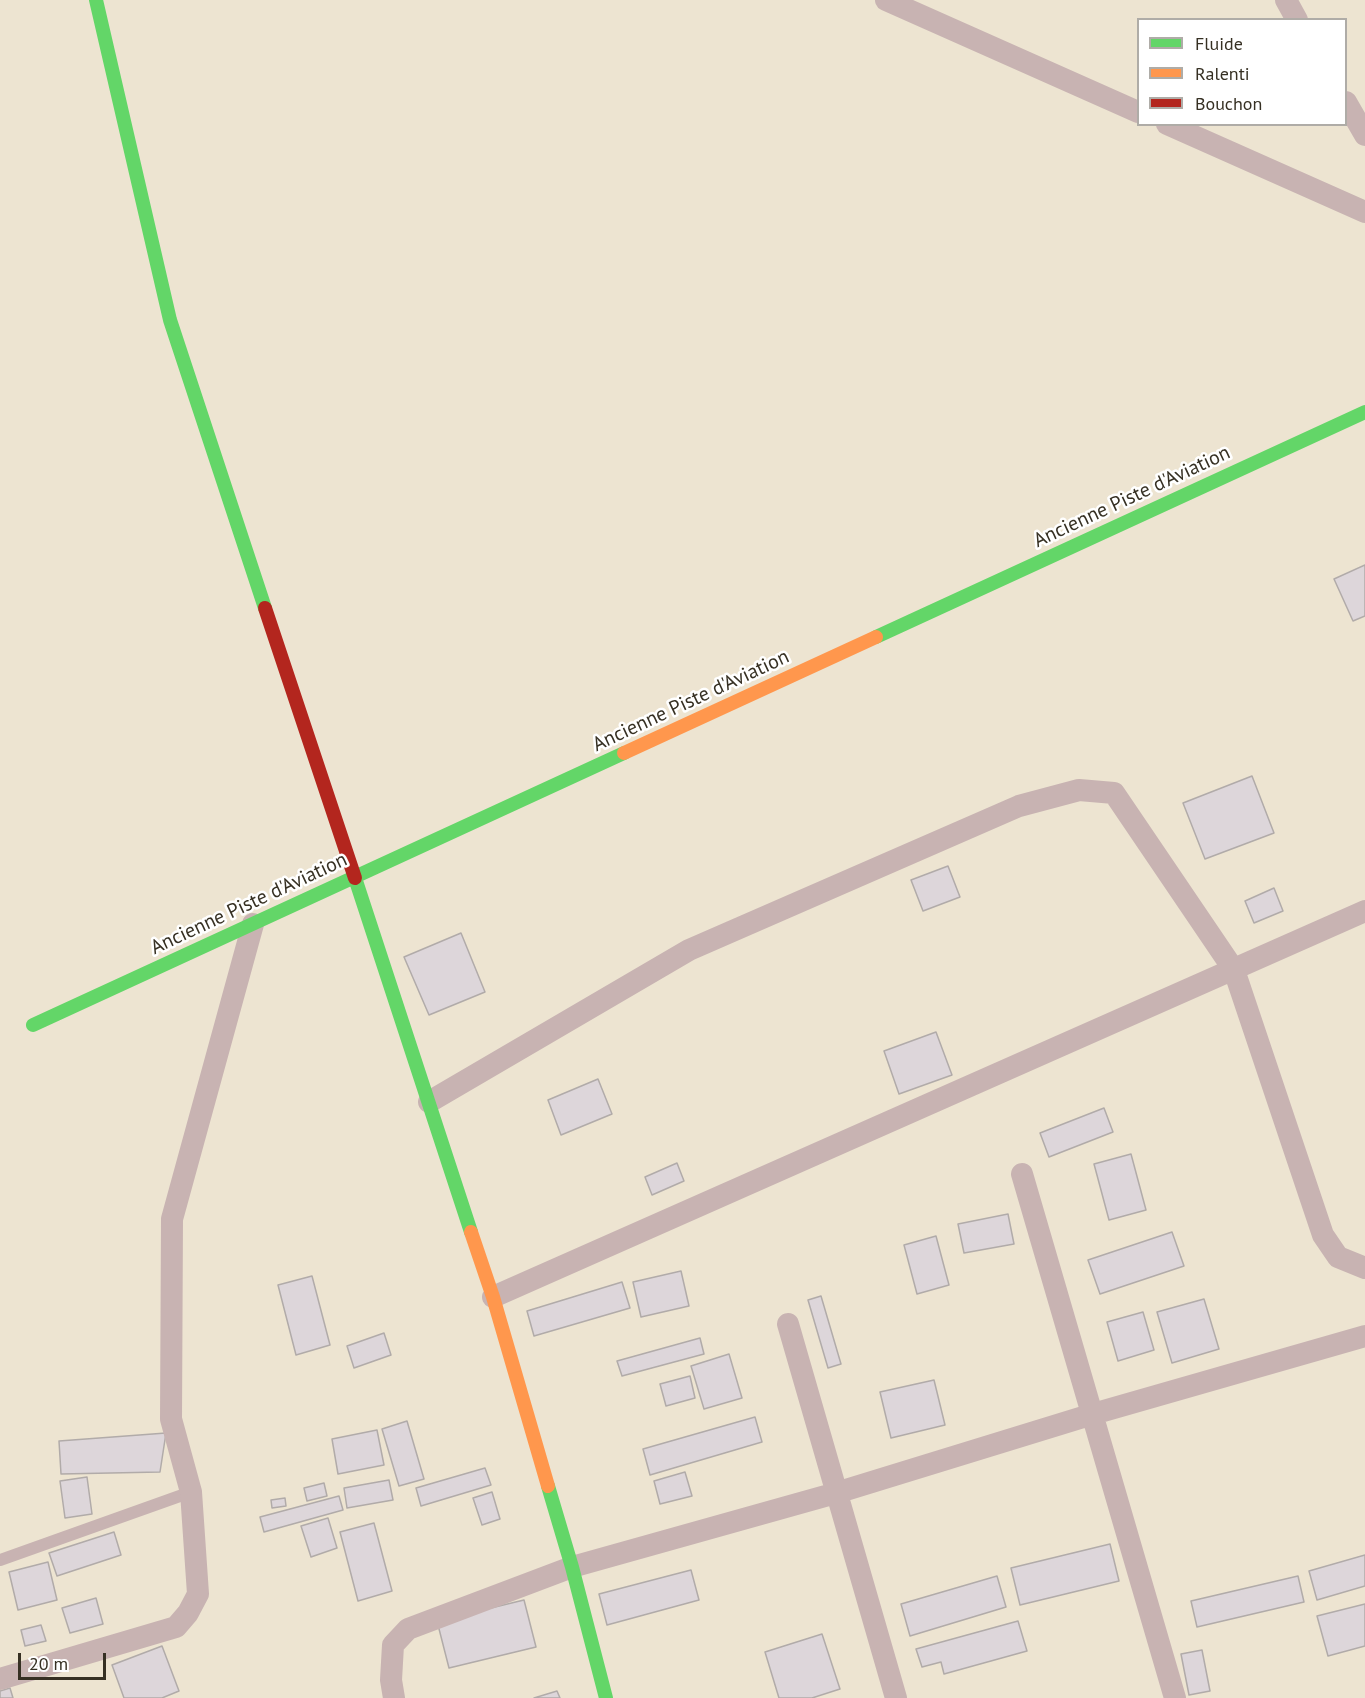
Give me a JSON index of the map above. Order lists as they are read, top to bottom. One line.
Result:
{"streets":{"street":["Ancienne Piste d'Aviation"]},"legend":["Fluide","Ralenti","Bouchon"],"scale_bar":"20 m"}
